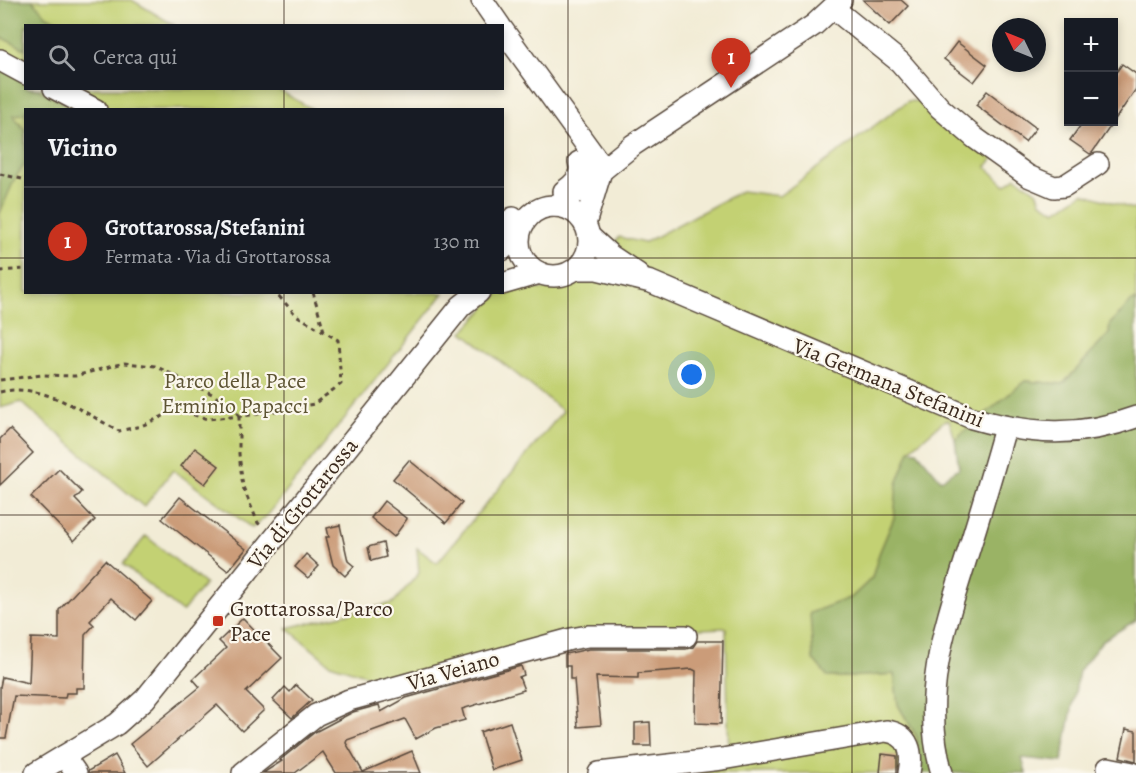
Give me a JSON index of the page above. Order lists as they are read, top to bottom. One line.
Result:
{"streets":{"street":["Via Germana Stefanini","Via di Grottarossa","Via Veiano"]},"parks":["Parco della Pace Erminio Papacci"],"places":{"transit":["Grottarossa/Parco Pace"]},"north":"top left","page":{"map_buttons":["+","−"],"search":"Cerca qui","pins":"1","heading":"Vicino","list":[{"mark":"1","name":"Grottarossa/Stefanini","note":"Fermata · Via di Grottarossa","value":"130 m"}]}}
